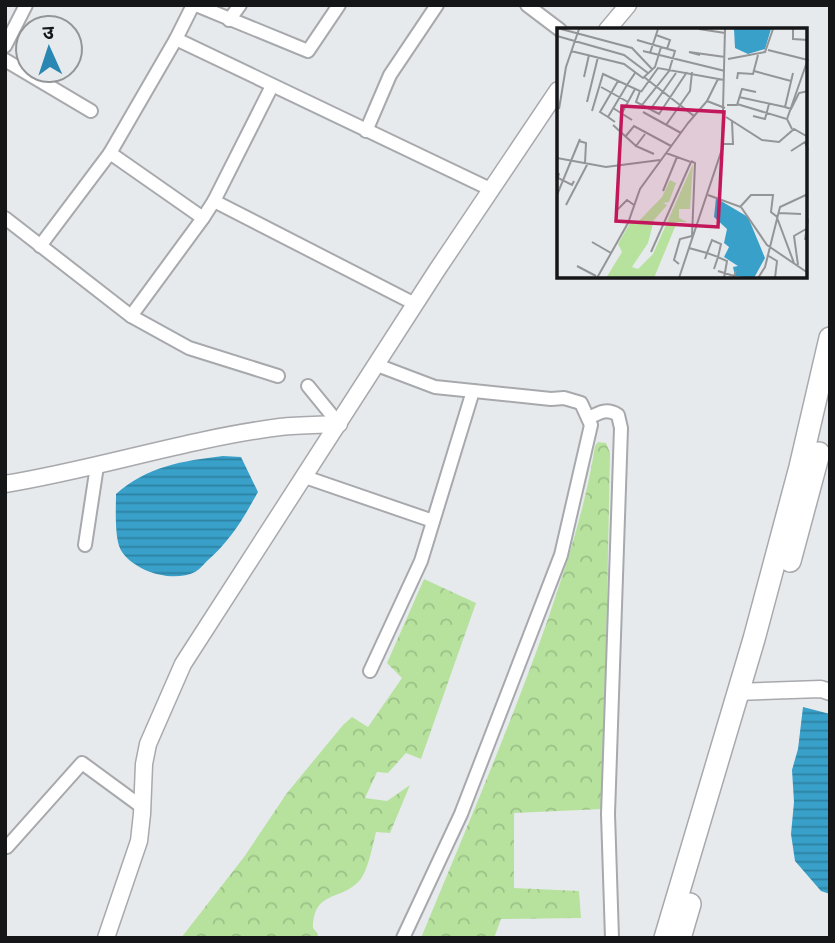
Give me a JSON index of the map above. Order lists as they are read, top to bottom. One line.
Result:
{"north":"top"}
